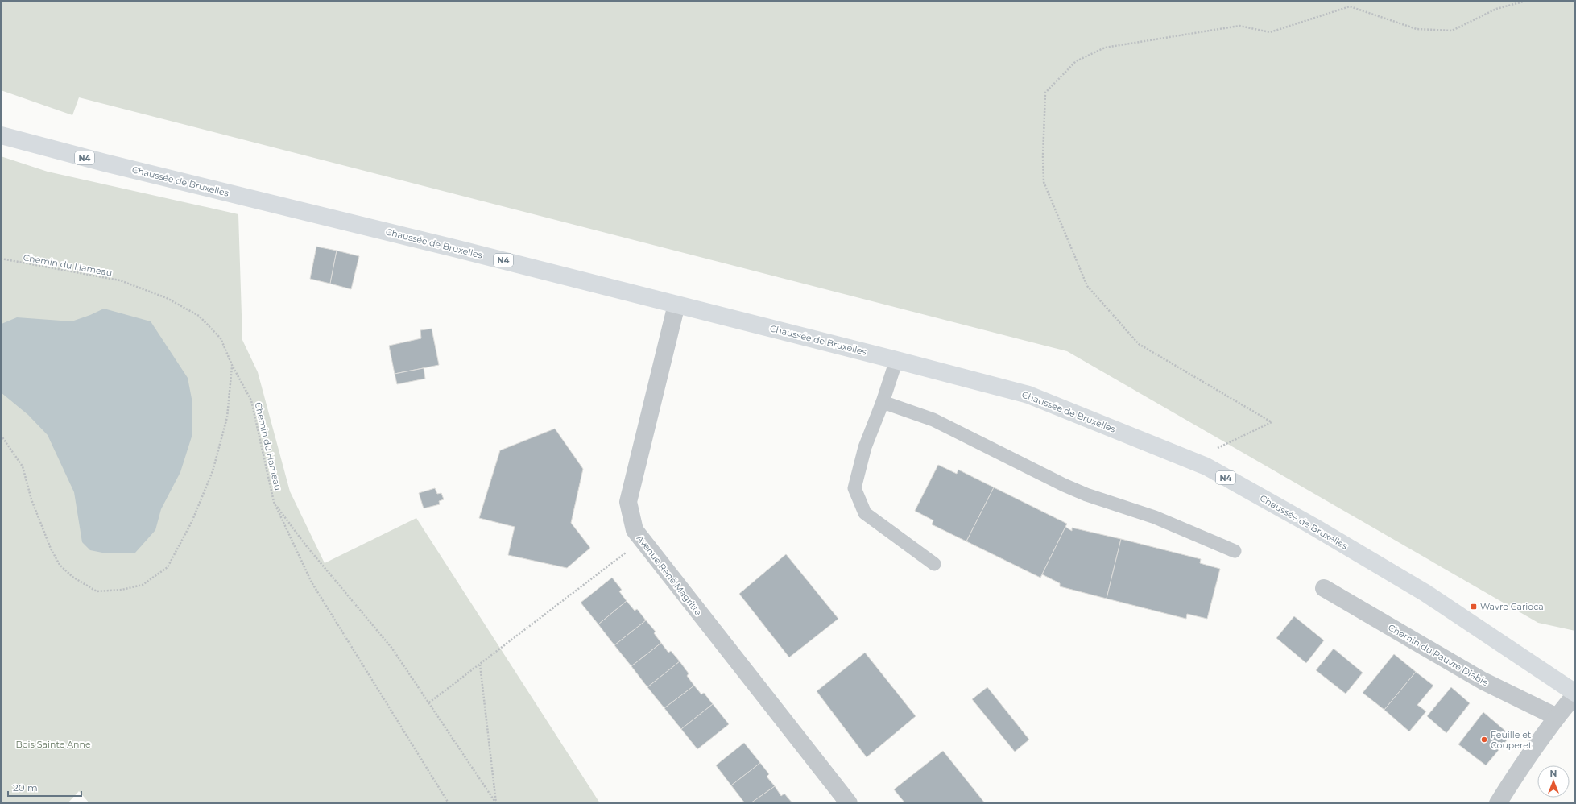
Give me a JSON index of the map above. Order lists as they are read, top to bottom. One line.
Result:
{"streets":{"main road":["N4","Chaussée de Bruxelles"],"street":["Avenue René Magritte","Chemin du Pauvre Diable"],"path":["Chemin du Hameau"]},"crossings":[["Chaussée de Bruxelles","Avenue René Magritte"]],"parks":["Bois Sainte Anne"],"places":{"transit":["Wavre Carioca"],"other":["Feuille et Couperet"]},"scale_bar":"20 m","north":"top"}
